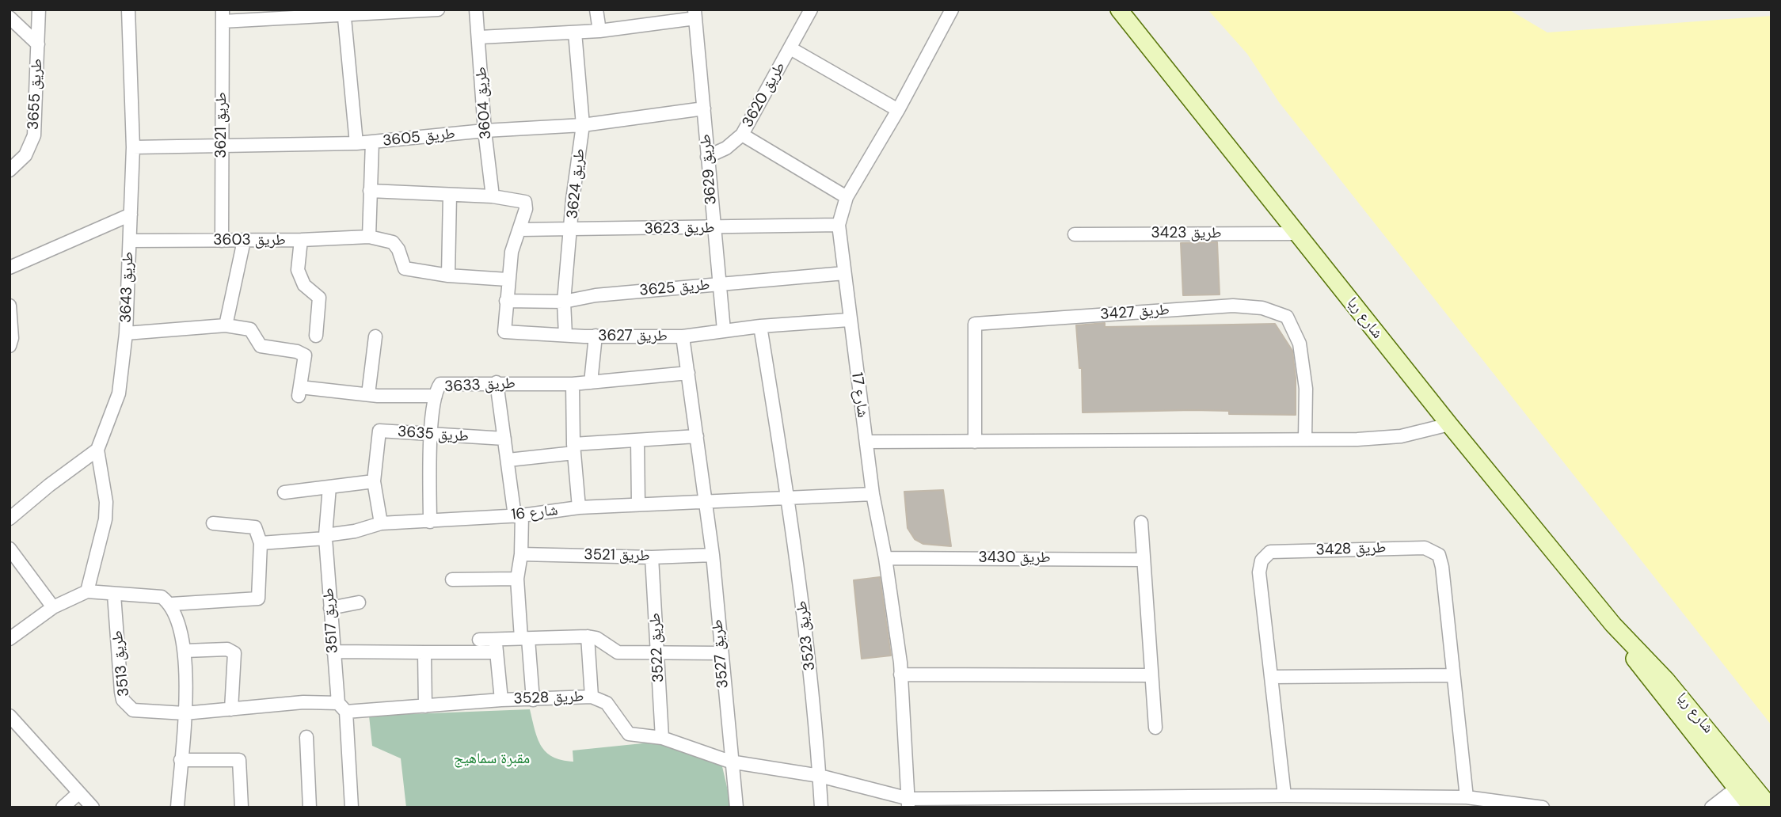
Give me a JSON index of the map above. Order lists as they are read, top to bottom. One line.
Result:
{"streets":{"main road":["شارع ريا"],"street":["طريق 3655","طريق 3620","طريق 3604","طريق 3621","طريق 3605","طريق 3629","طريق 3624","طريق 3623","طريق 3423","طريق 3603","طريق 3643","طريق 3625","طريق 3427","طريق 3627","طريق 3633","شارع 17","طريق 3635","شارع 16","طريق 3428","طريق 3521","طريق 3430","طريق 3517","طريق 3523","طريق 3522","طريق 3527","طريق 3513","طريق 3528"]},"crossings":[["طريق 3620","طريق 3629"],["طريق 3620","شارع 17"],["طريق 3604","طريق 3605"],["طريق 3621","طريق 3605"],["طريق 3621","طريق 3603"],["طريق 3605","طريق 3629"],["طريق 3605","طريق 3624"],["طريق 3605","طريق 3643"],["طريق 3629","طريق 3623"],["طريق 3629","طريق 3625"],["طريق 3629","طريق 3627"],["طريق 3624","طريق 3623"],["طريق 3624","طريق 3625"],["طريق 3624","طريق 3627"],["طريق 3623","شارع 17"],["طريق 3423","شارع ريا"],["طريق 3603","طريق 3643"],["طريق 3625","طريق 3627"],["طريق 3625","شارع 17"],["طريق 3627","شارع 17"],["طريق 3633","طريق 3635"],["طريق 3633","شارع 16"],["شارع 17","شارع 16"],["شارع 17","طريق 3430"],["شارع 17","طريق 3528"],["شارع 16","طريق 3517"],["شارع 16","طريق 3523"],["شارع 16","طريق 3527"],["طريق 3428","طريق 3528"],["طريق 3521","طريق 3522"],["طريق 3521","طريق 3527"],["طريق 3517","طريق 3528"],["طريق 3523","طريق 3528"],["طريق 3522","طريق 3528"],["طريق 3527","طريق 3528"],["طريق 3513","طريق 3528"]],"parks":["مقبرة سماهيج"]}
